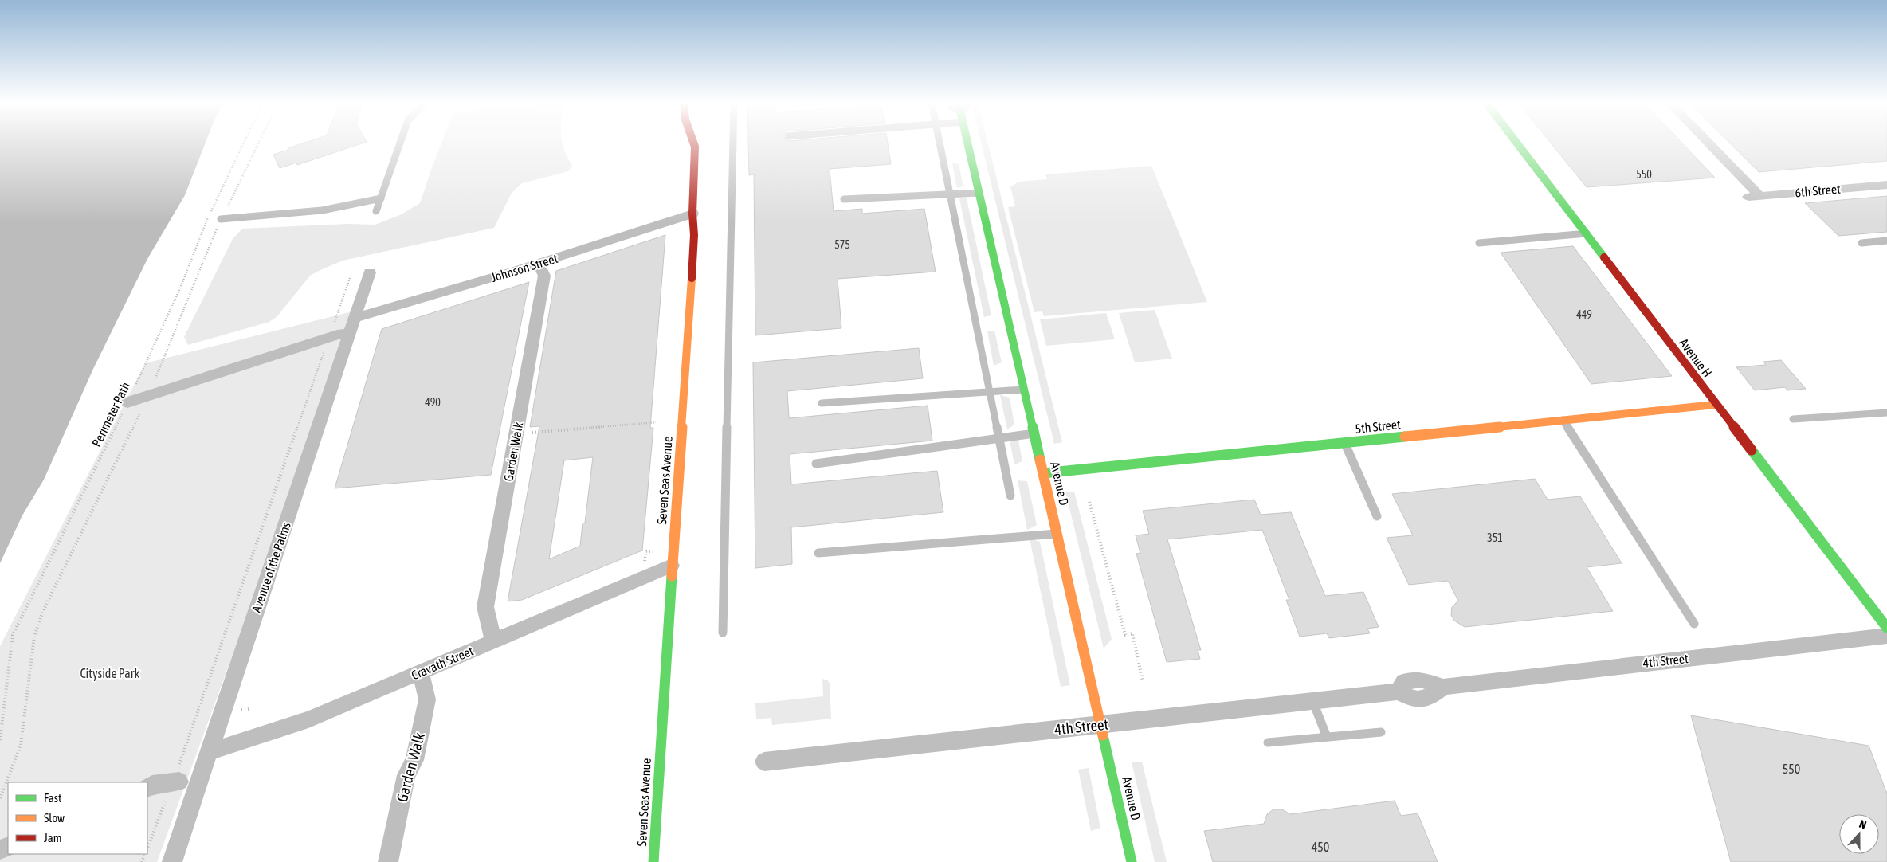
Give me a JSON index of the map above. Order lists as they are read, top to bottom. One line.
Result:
{"streets":{"street":["6th Street","Johnson Street","Avenue H","5th Street","Garden Walk","Seven Seas Avenue","Avenue D","Avenue of the Palms","4th Street","Cravath Street"],"path":["Perimeter Path"]},"crossings":[["Johnson Street","Garden Walk"],["Johnson Street","Seven Seas Avenue"],["Johnson Street","Avenue of the Palms"],["Avenue H","5th Street"],["5th Street","Avenue D"],["Garden Walk","Cravath Street"],["Seven Seas Avenue","Cravath Street"],["Avenue D","4th Street"],["Avenue of the Palms","Cravath Street"]],"parks":["Cityside Park"],"house_numbers":["550","575","449","490","351","550","450"],"legend":["Fast","Slow","Jam"],"north":"top"}
